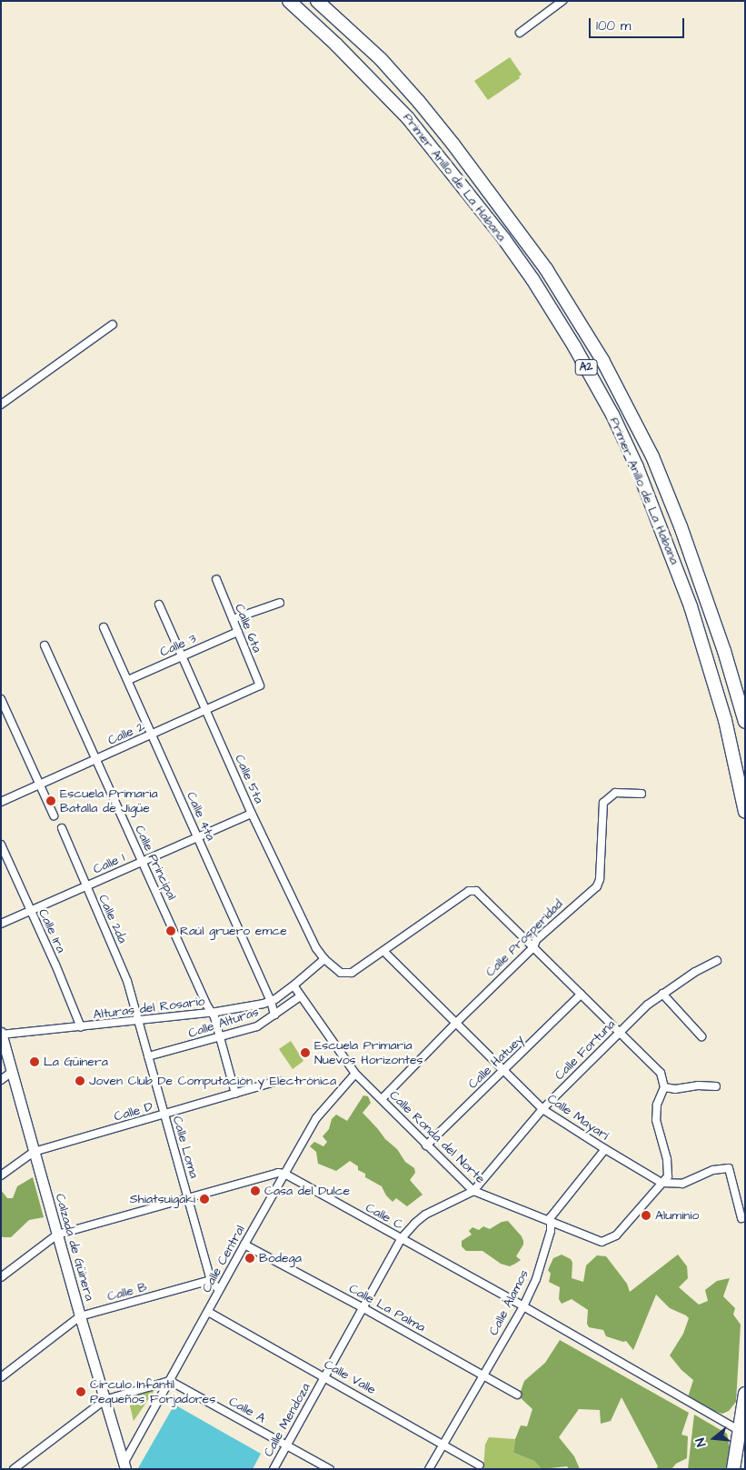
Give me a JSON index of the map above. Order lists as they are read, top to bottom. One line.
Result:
{"streets":{"highway":["Primer Anillo de La Habana","A2"],"main road":["Calzada de Güinera"],"street":["Calle 6ta","Calle 3","Calle 2","Calle 5ta","Calle 4ta","Calle Principal","Calle 1","Calle 2da","Calle 1ra","Calle Prosperidad","Alturas del Rosario","Calle Alturas","Calle Fortuna","Calle Hatuey","Calle D","Calle Mayarí","Calle Ronda del Norte","Calle Loma","Calle C","Calle Central","Calle B","Calle Álamos","Calle La Palma","Calle Valle","Calle A","Calle Mendoza"]},"crossings":[["Calle 6ta","Calle 3"],["Calle 6ta","Calle 2"],["Calle 3","Calle 5ta"],["Calle 3","Calle 4ta"],["Calle 2","Calle 5ta"],["Calle 2","Calle 4ta"],["Calle 2","Calle Principal"],["Calle 5ta","Calle 1"],["Calle 5ta","Alturas del Rosario"],["Calle 5ta","Calle Mayarí"],["Calle 4ta","Calle 1"],["Calle 4ta","Alturas del Rosario"],["Calle 4ta","Calle Alturas"],["Calle Principal","Calle 1"],["Calle Principal","Alturas del Rosario"],["Calle Principal","Calle Alturas"],["Calle Principal","Calle D"],["Calle 1","Calle 2da"],["Calle 1","Calle 1ra"],["Calle 2da","Alturas del Rosario"],["Calle 2da","Calle Loma"],["Calle 1ra","Alturas del Rosario"],["Calle Prosperidad","Calle Mayarí"],["Calle Prosperidad","Calle Ronda del Norte"],["Alturas del Rosario","Calle Ronda del Norte"],["Alturas del Rosario","Calle Loma"],["Alturas del Rosario","Calzada de Güinera"],["Calle Alturas","Calle Ronda del Norte"],["Calle Alturas","Calle Loma"],["Calle Fortuna","Calle Mayarí"],["Calle Fortuna","Calle Ronda del Norte"],["Calle Fortuna","Calle C"],["Calle Fortuna","Calle Mendoza"],["Calle Hatuey","Calle Mayarí"],["Calle Hatuey","Calle Ronda del Norte"],["Calle D","Calle Loma"],["Calle D","Calzada de Güinera"],["Calle Mayarí","Calle Ronda del Norte"],["Calle Mayarí","Calle Álamos"],["Calle Ronda del Norte","Calle Central"],["Calle Ronda del Norte","Calle Álamos"],["Calle Loma","Calle B"],["Calle C","Calle Central"],["Calle C","Calle Álamos"],["Calle C","Calle Mendoza"],["Calzada de Güinera","Calle Central"],["Calzada de Güinera","Calle B"],["Calle Central","Calle La Palma"],["Calle Central","Calle Valle"],["Calle Central","Calle A"],["Calle Álamos","Calle La Palma"],["Calle Álamos","Calle Valle"],["Calle La Palma","Calle Mendoza"],["Calle Valle","Calle Mendoza"],["Calle A","Calle Mendoza"]],"places":["Escuela Primaria Batalla de Jigüe","Raúl gruero emce","Escuela Primaria Nuevos Horizontes","La Güinera","Joven Club De Computación y Electrónica","Casa del Dulce","Shiatsuigaki","Aluminio","Bodega","Círculo Infantil Pequeños Forjadores"],"scale_bar":"100 m","north":"left"}
